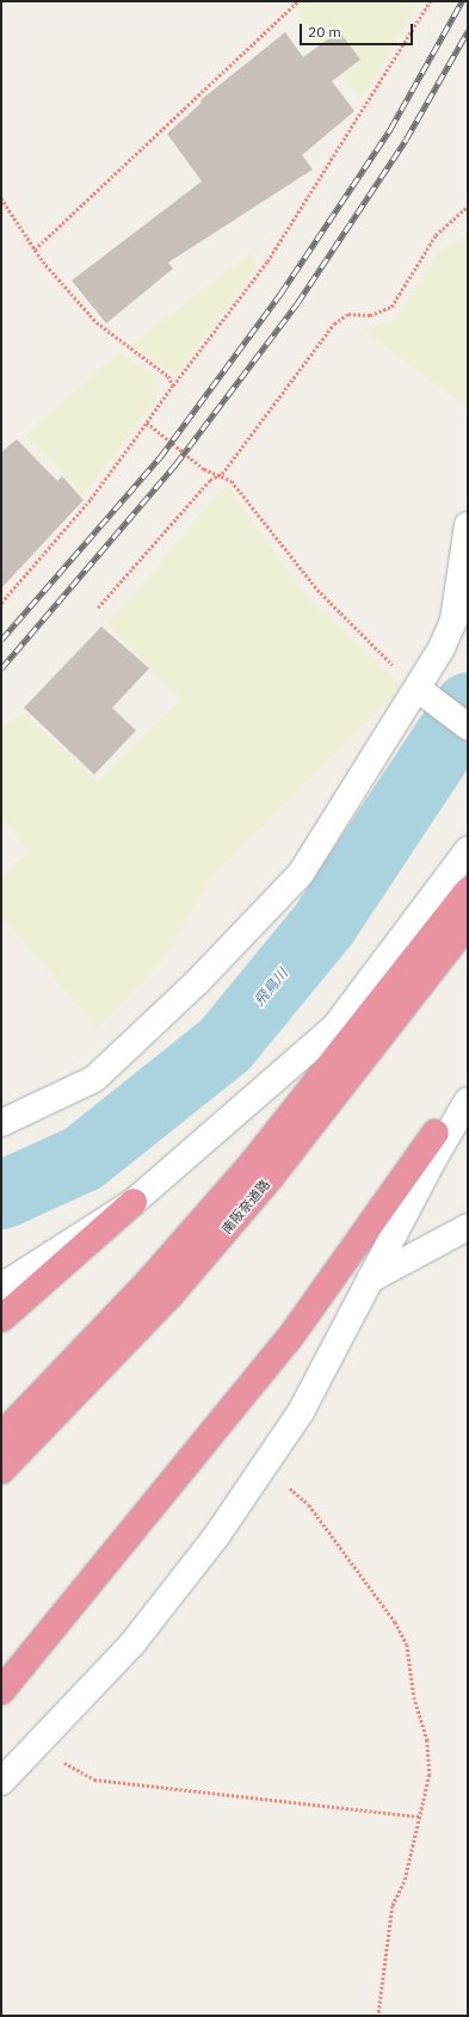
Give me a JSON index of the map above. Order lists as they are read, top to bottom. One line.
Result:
{"streets":{"highway":["南阪奈道路"]},"water":["飛鳥川"],"scale_bar":"20 m"}
